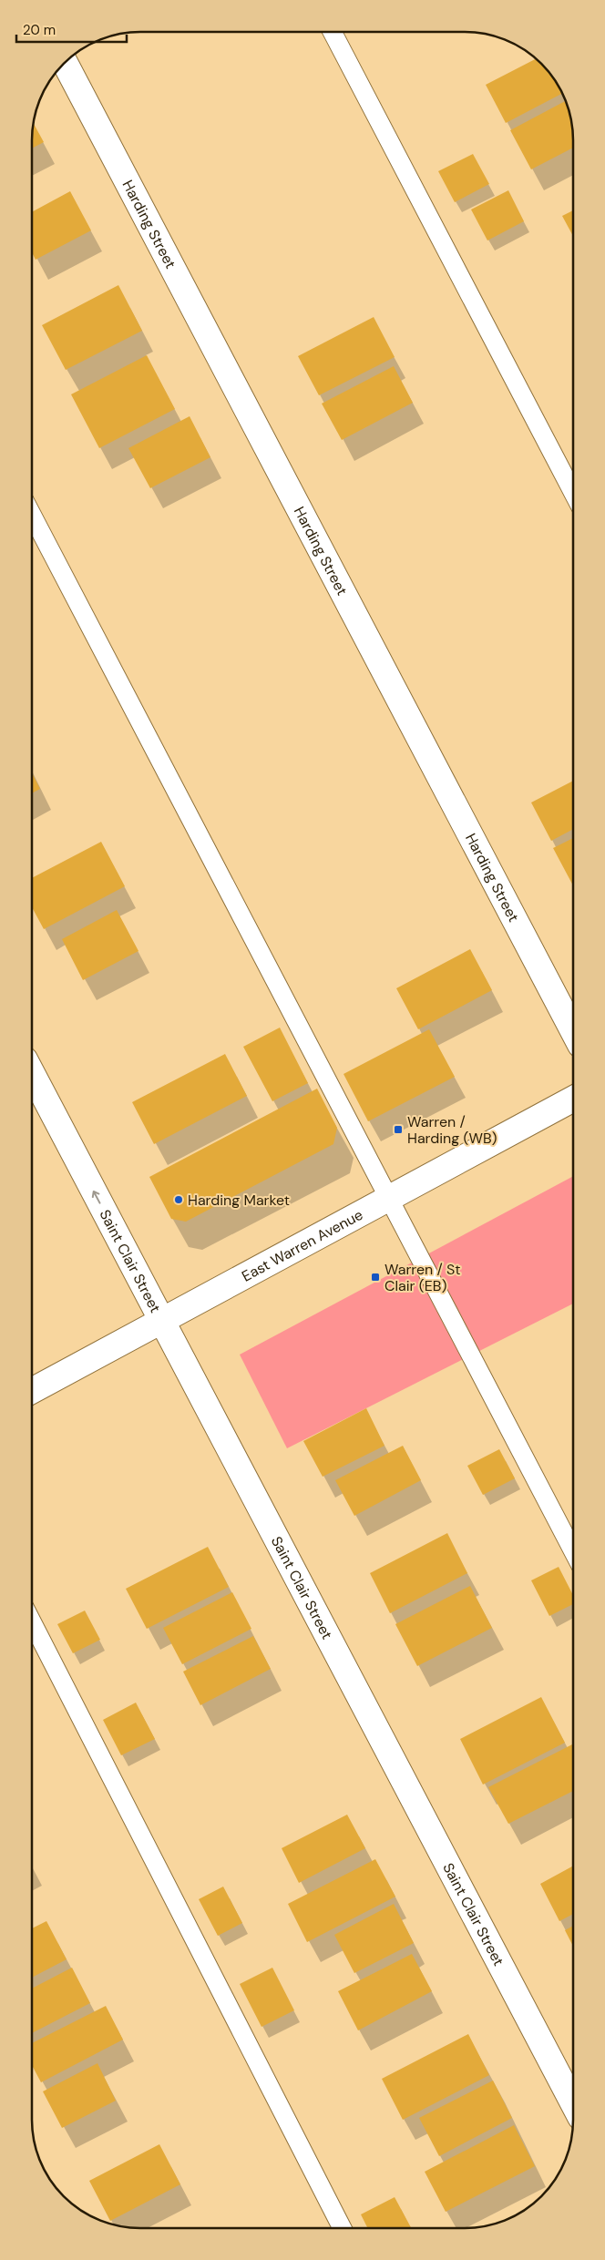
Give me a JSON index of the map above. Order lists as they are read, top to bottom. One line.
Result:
{"streets":{"street":["Harding Street","East Warren Avenue","Saint Clair Street"]},"crossings":[["East Warren Avenue","Saint Clair Street"]],"places":{"transit":["Warren / Harding (WB)","Warren / St Clair (EB)"],"other":["Harding Market"]},"scale_bar":"20 m"}
